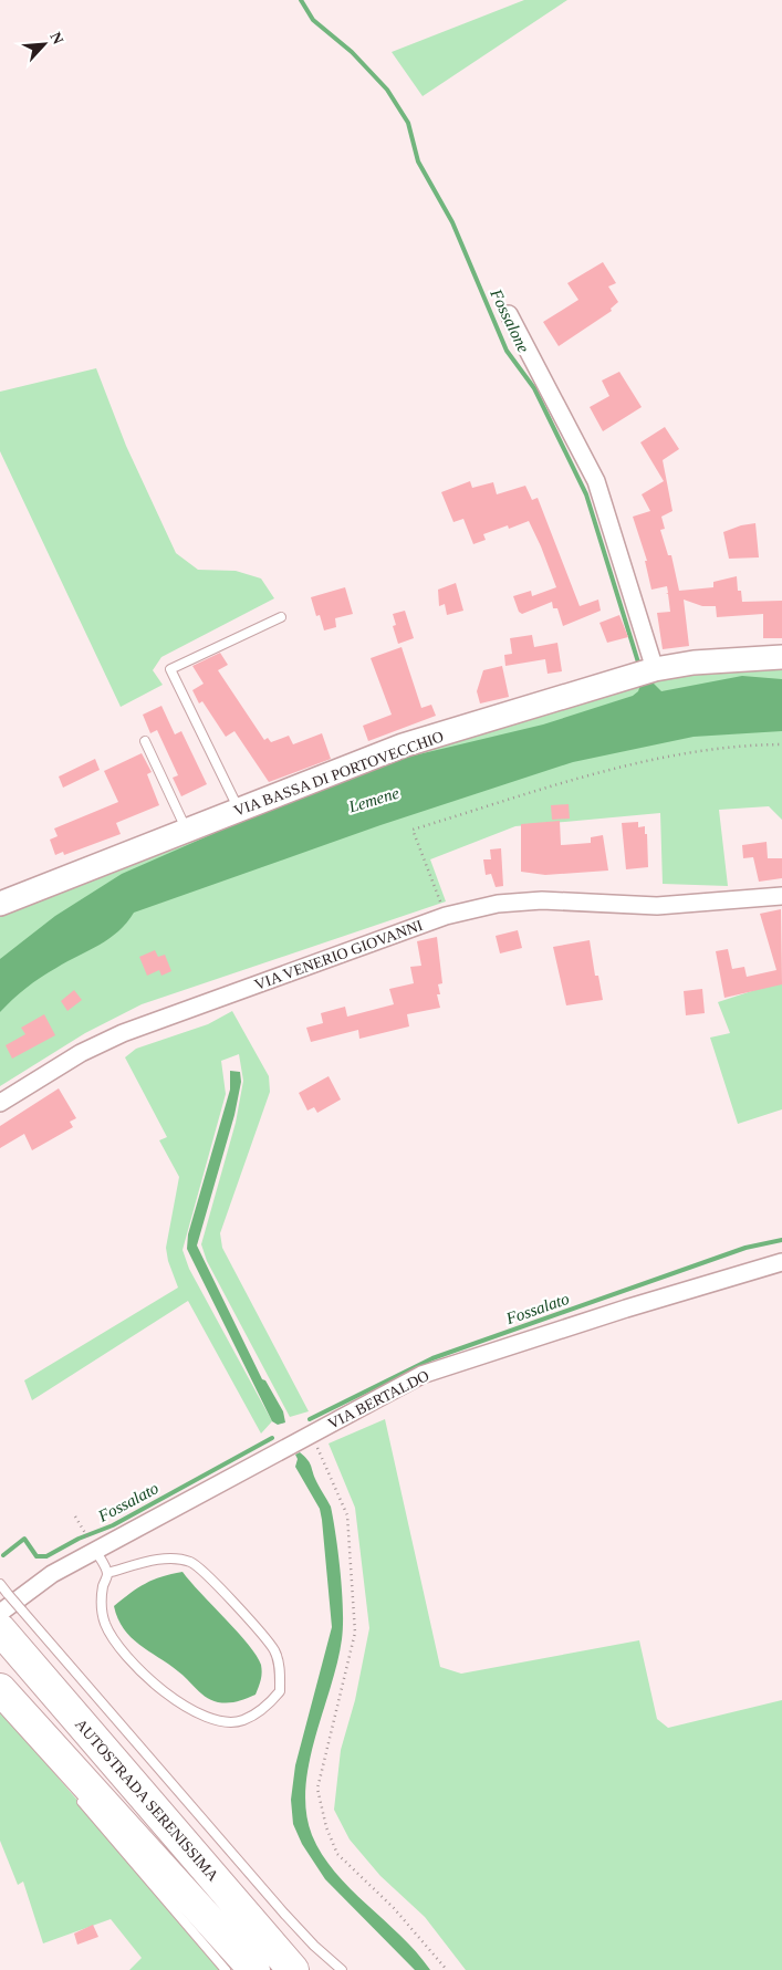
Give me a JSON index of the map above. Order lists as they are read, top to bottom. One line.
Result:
{"streets":{"highway":["AUTOSTRADA SERENISSIMA"],"street":["VIA BASSA DI PORTOVECCHIO","VIA VENERIO GIOVANNI","VIA BERTALDO"]},"crossings":[["VIA BERTALDO","AUTOSTRADA SERENISSIMA"]],"water":["Fossalone","Lemene","Fossalato"],"north":"top right"}
